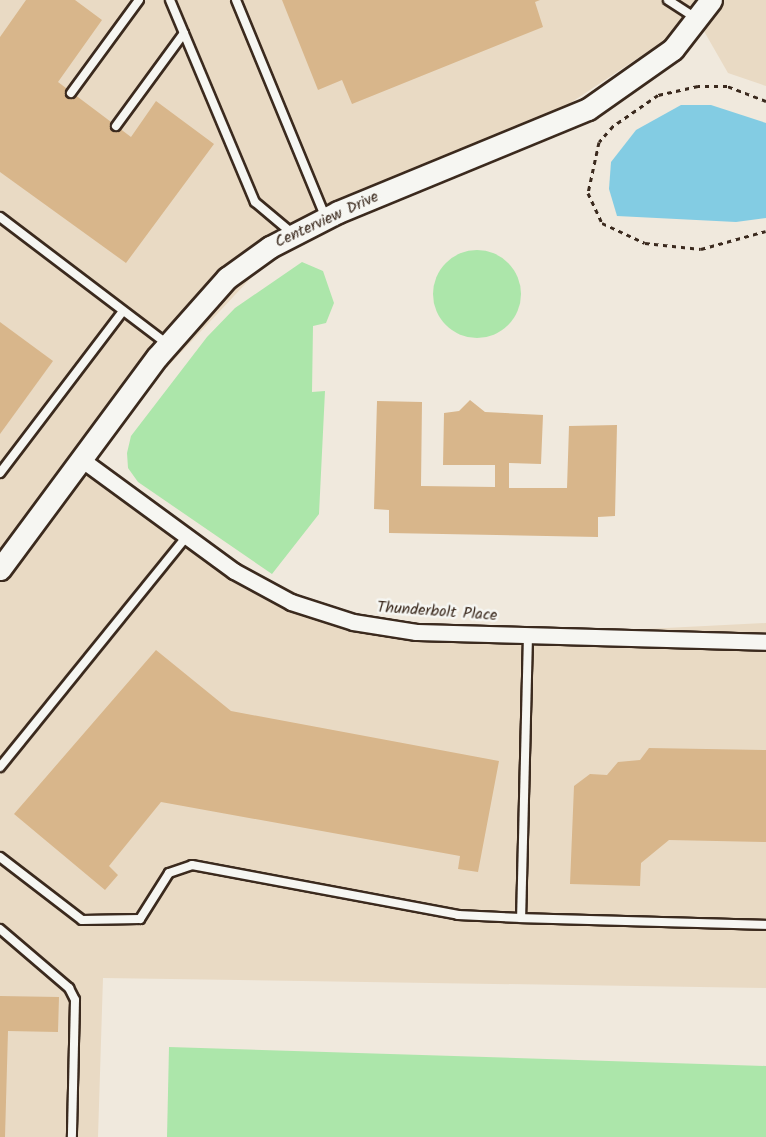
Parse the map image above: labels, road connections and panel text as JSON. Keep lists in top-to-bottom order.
{
  "streets": {
    "street": ["Centerview Drive", "Thunderbolt Place"]
  },
  "crossings": [
    ["Centerview Drive", "Thunderbolt Place"]
  ]
}
